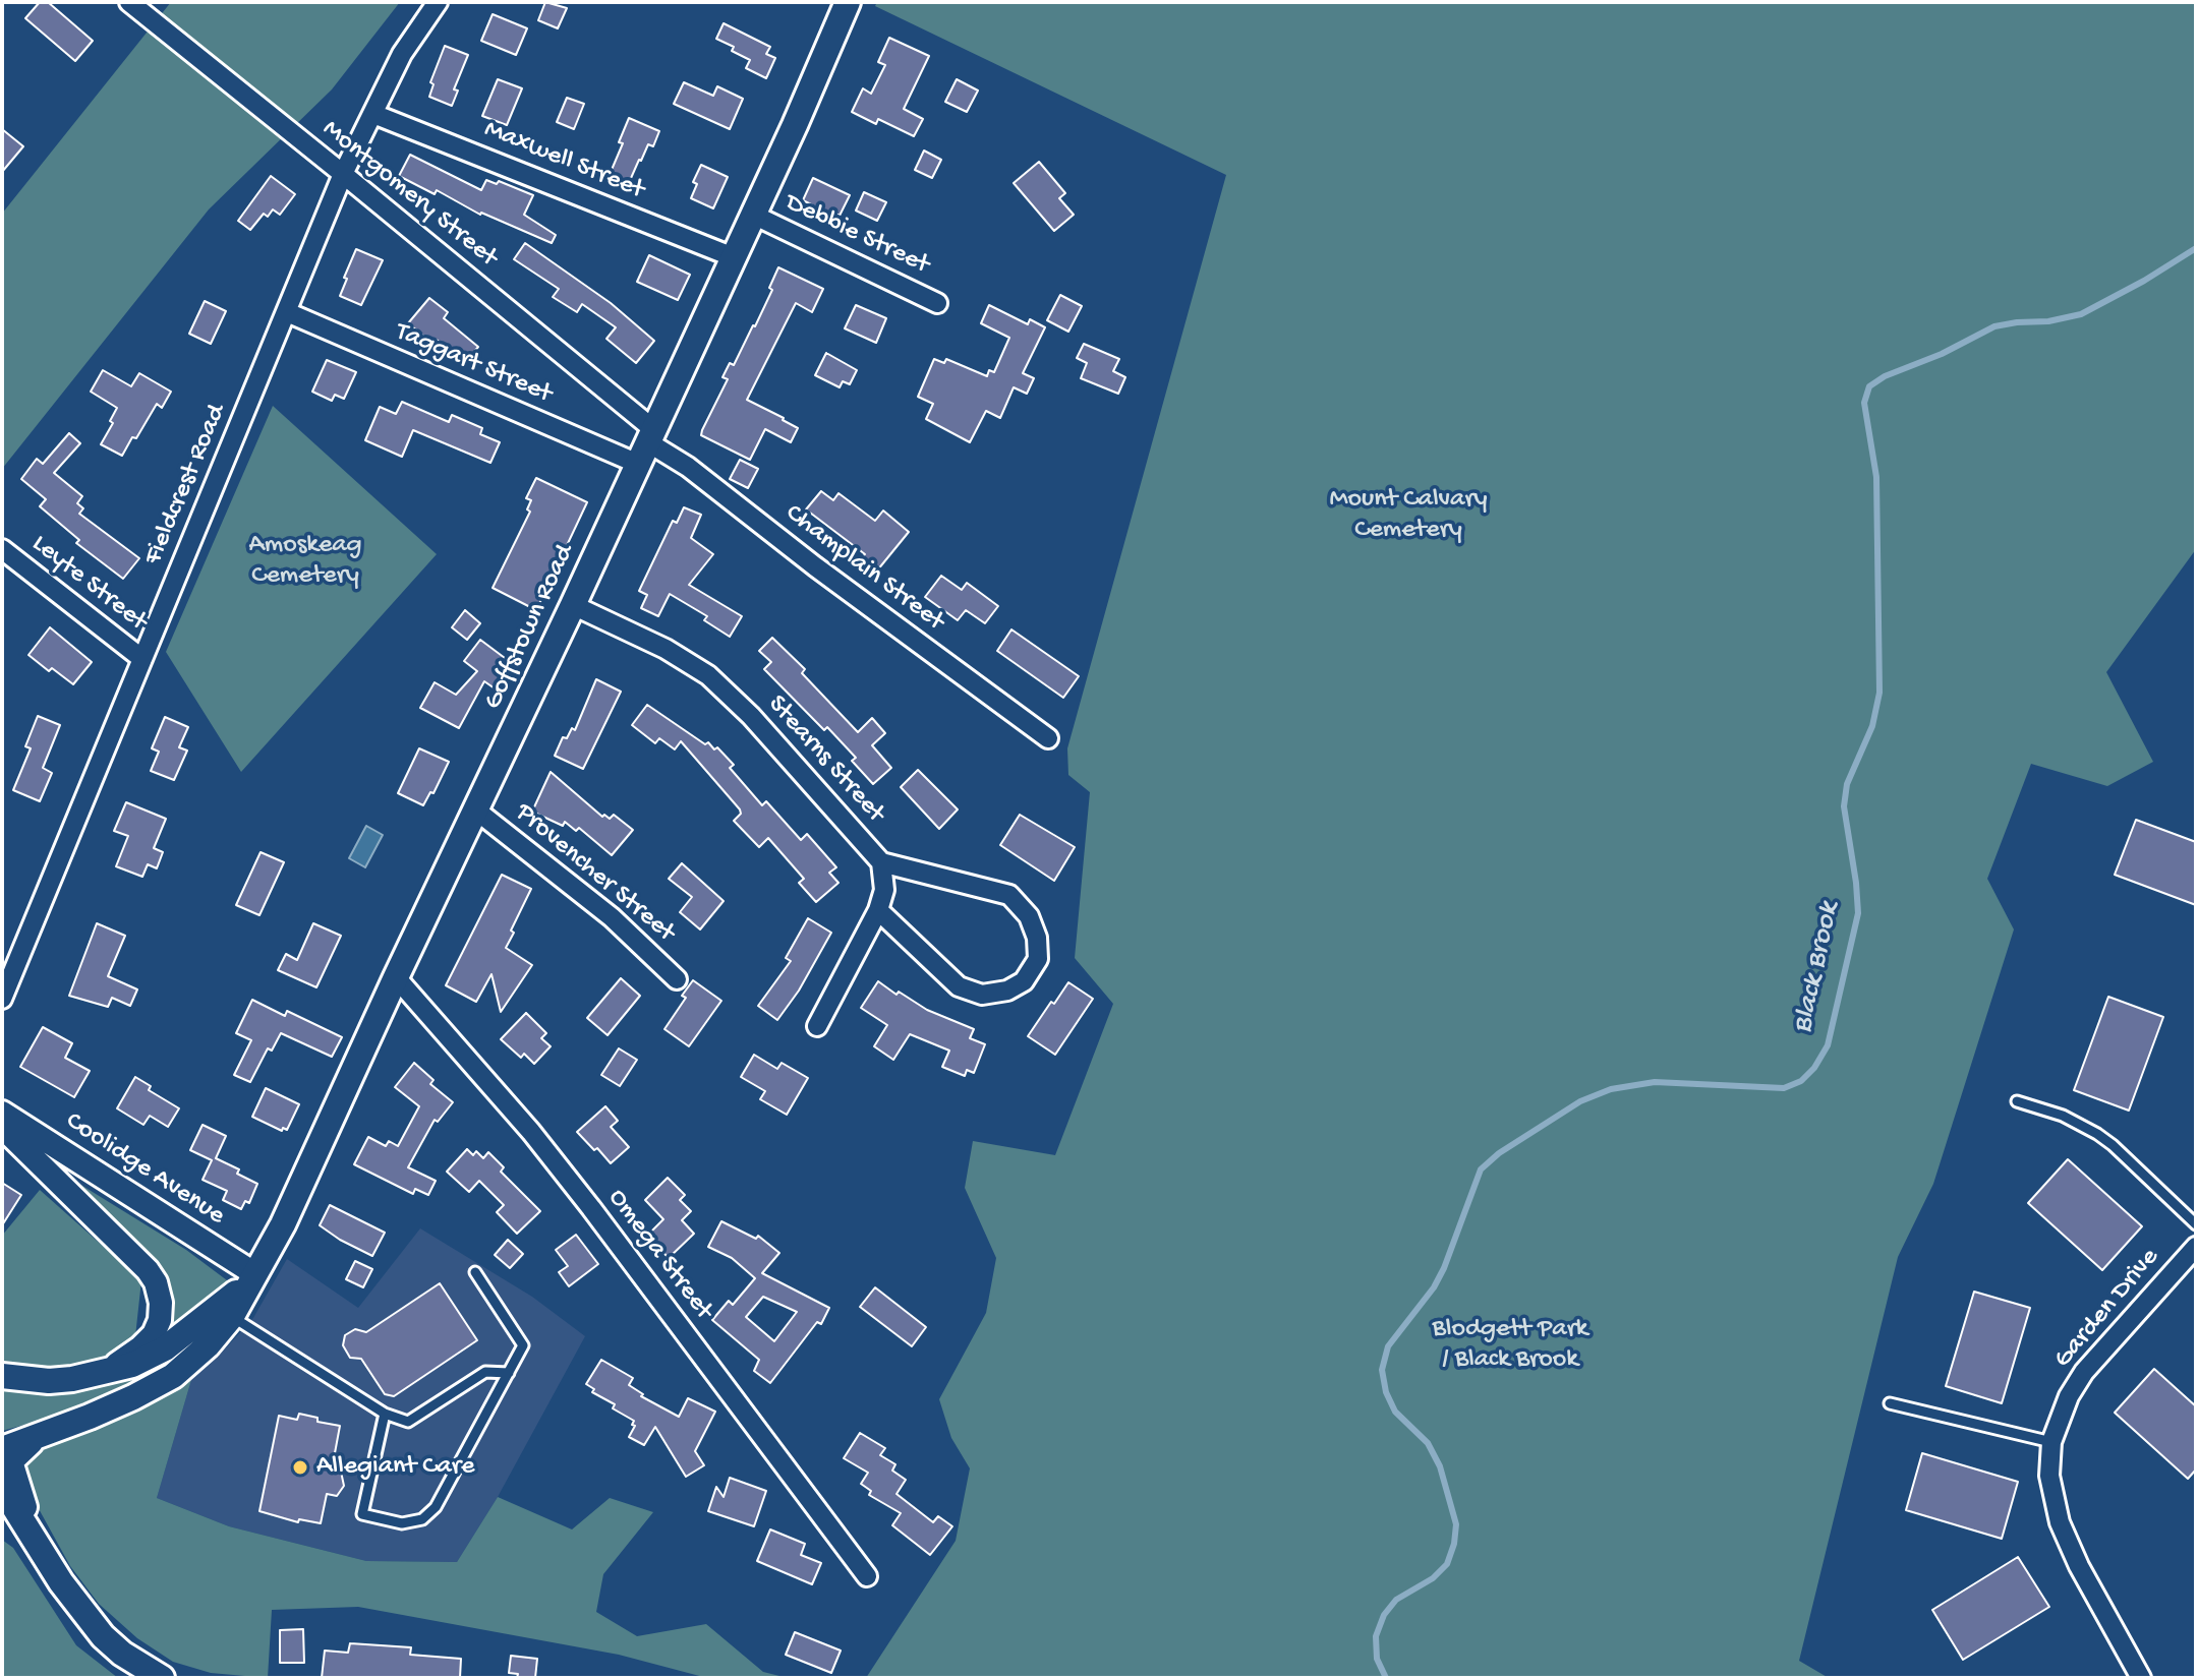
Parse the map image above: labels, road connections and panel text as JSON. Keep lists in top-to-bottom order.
{
  "streets": {
    "main road": ["Goffstown Road"],
    "street": [
      "Maxwell Street",
      "Montgomery Street",
      "Debbie Street",
      "Taggart Street",
      "Fieldcrest Road",
      "Champlain Street",
      "Leyte Street",
      "Stearns Street",
      "Provencher Street",
      "Coolidge Avenue",
      "Omega Street",
      "Garden Drive"
    ]
  },
  "crossings": [
    ["Maxwell Street", "Fieldcrest Road"],
    ["Maxwell Street", "Goffstown Road"],
    ["Montgomery Street", "Taggart Street"],
    ["Montgomery Street", "Fieldcrest Road"],
    ["Montgomery Street", "Champlain Street"],
    ["Montgomery Street", "Goffstown Road"],
    ["Debbie Street", "Goffstown Road"],
    ["Taggart Street", "Fieldcrest Road"],
    ["Taggart Street", "Champlain Street"],
    ["Taggart Street", "Goffstown Road"],
    ["Fieldcrest Road", "Leyte Street"],
    ["Champlain Street", "Goffstown Road"],
    ["Goffstown Road", "Stearns Street"],
    ["Goffstown Road", "Provencher Street"],
    ["Goffstown Road", "Coolidge Avenue"],
    ["Goffstown Road", "Omega Street"]
  ],
  "water": ["Black Brook"],
  "parks": ["Mount Calvary Cemetery", "Amoskeag Cemetery", "Blodgett Park / Black Brook"],
  "places": ["Allegiant Care"]
}
